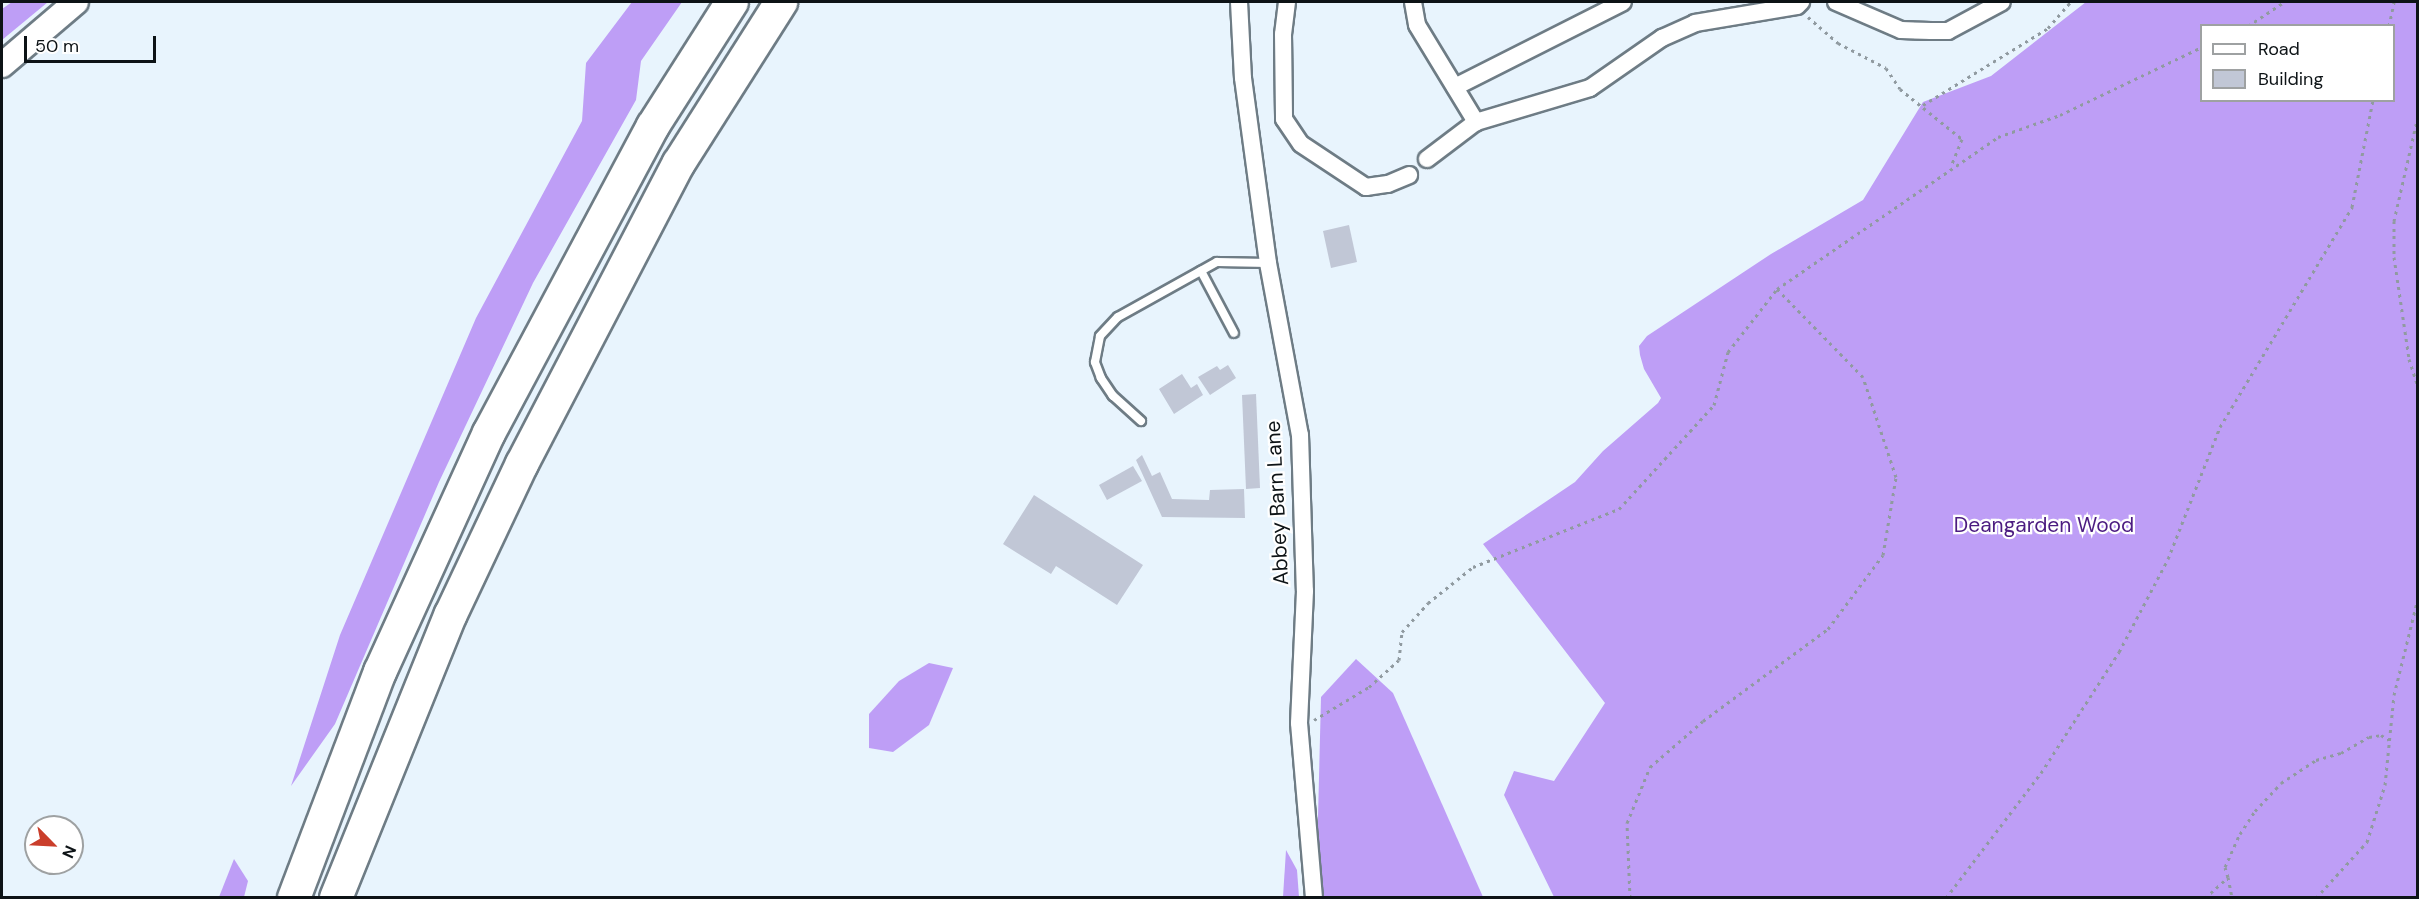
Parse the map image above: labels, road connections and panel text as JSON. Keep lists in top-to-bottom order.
{
  "streets": {
    "street": ["Abbey Barn Lane"]
  },
  "parks": ["Deangarden Wood"],
  "legend": ["Road", "Building"],
  "scale_bar": "50 m",
  "north": "bottom right"
}
